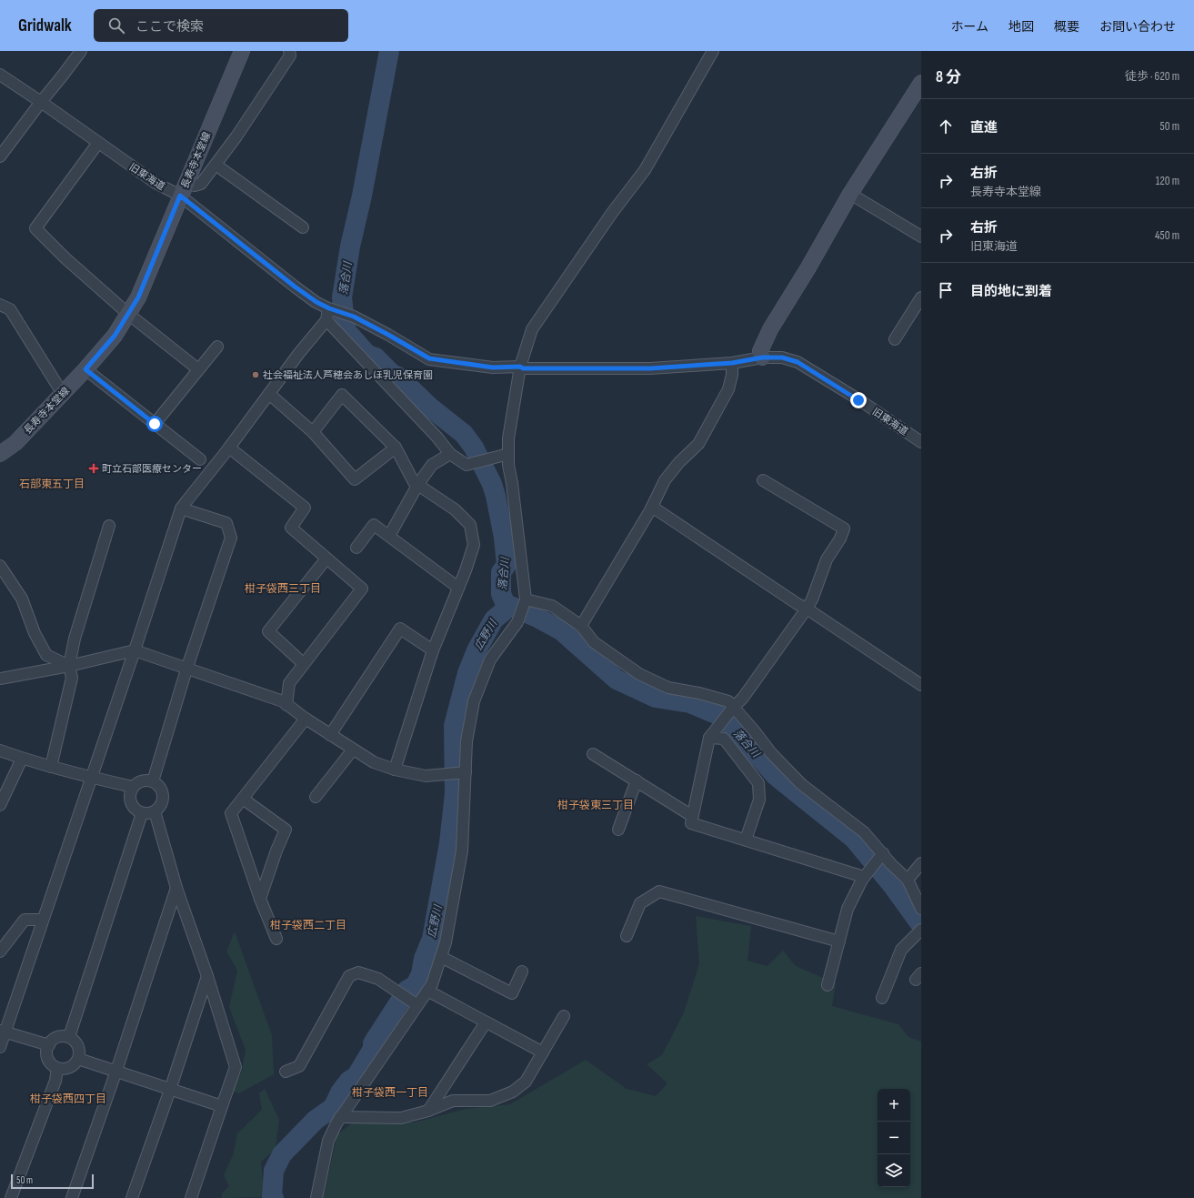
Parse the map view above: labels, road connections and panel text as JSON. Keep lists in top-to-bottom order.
{
  "streets": {
    "main road": ["長寿寺本堂線"],
    "street": ["旧東海道"]
  },
  "crossings": [
    ["長寿寺本堂線", "旧東海道"]
  ],
  "districts": [
    "石部東五丁目",
    "柑子袋西三丁目",
    "柑子袋東三丁目",
    "柑子袋西二丁目",
    "柑子袋西一丁目",
    "柑子袋西四丁目"
  ],
  "water": ["落合川", "広野川"],
  "places": {
    "other": ["社会福祉法人芦穂会あしほ乳児保育園"],
    "health": ["町立石部医療センター"]
  },
  "scale_bar": "50 m",
  "page": {
    "header": "Gridwalk",
    "search": "ここで検索",
    "nav": [
      "ホーム",
      "地図",
      "概要",
      "お問い合わせ"
    ],
    "heading": ["8 分", "徒歩 · 620 m"],
    "list": [
      ["直進", "50 m"],
      ["右折", "長寿寺本堂線", "120 m"],
      ["右折", "旧東海道", "450 m"],
      "目的地に到着"
    ],
    "map_buttons": ["+", "−"],
    "scale": "50 m"
  }
}
